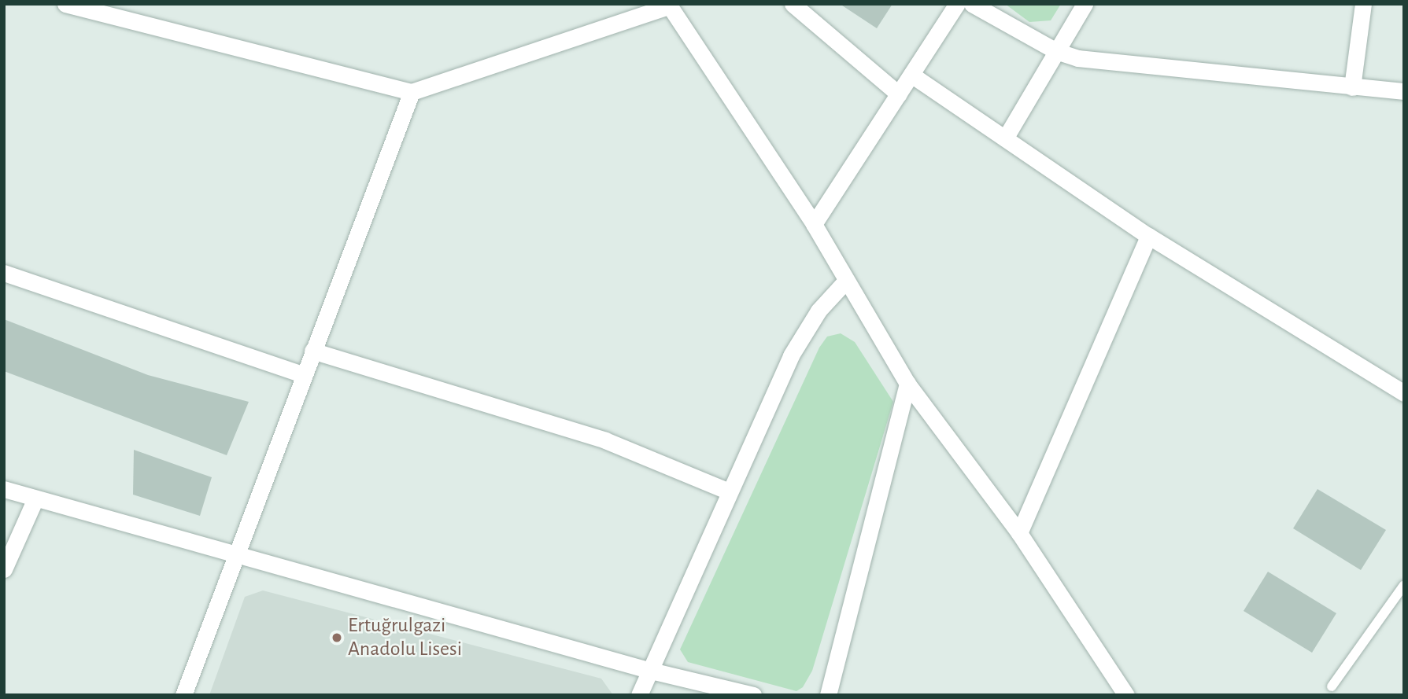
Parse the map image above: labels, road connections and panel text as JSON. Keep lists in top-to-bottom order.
{
  "places": ["Ertuğrulgazi Anadolu Lisesi"]
}
